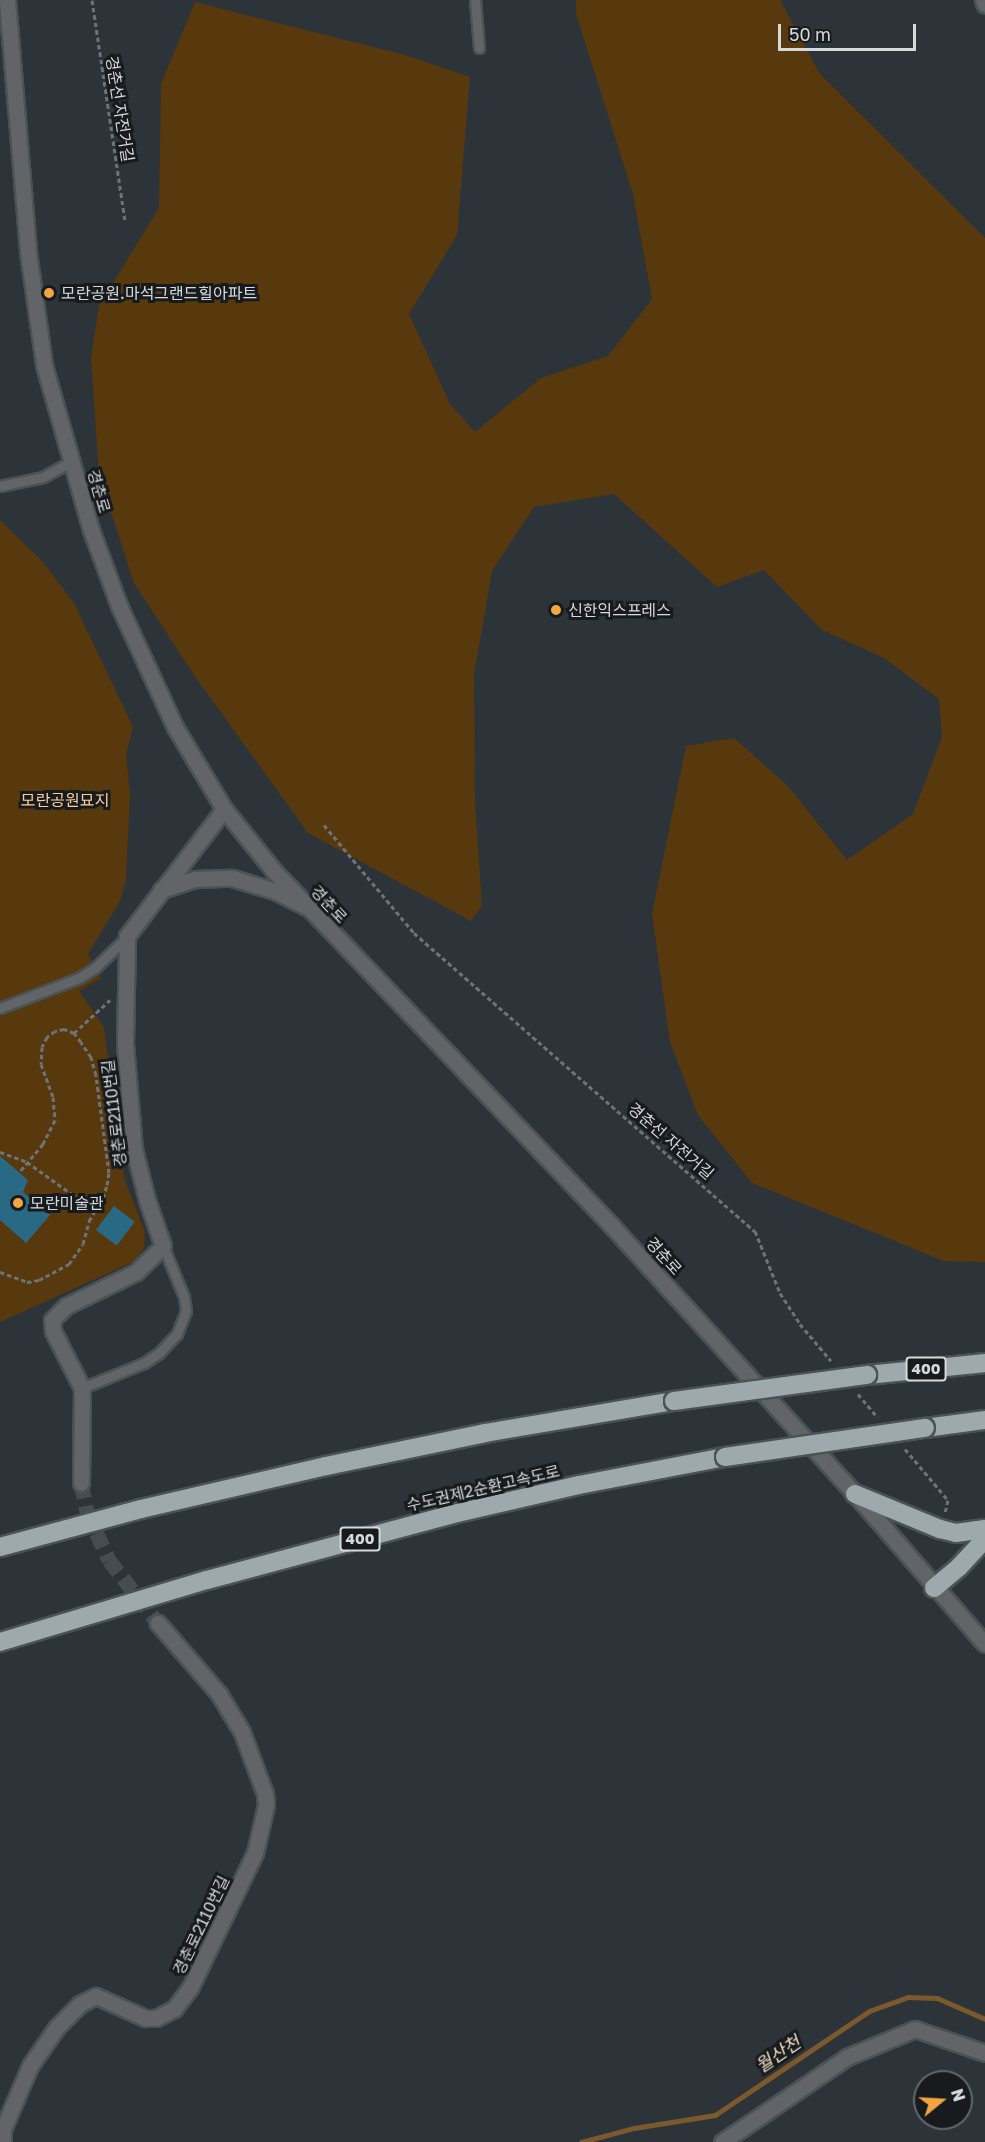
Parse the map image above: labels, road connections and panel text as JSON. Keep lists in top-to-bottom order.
{
  "streets": {
    "highway": ["400", "수도권제2순환고속도로"],
    "street": ["경춘로", "경춘로2110번길"],
    "path": ["경춘선 자전거길"]
  },
  "water": ["월산천"],
  "parks": ["모란공원묘지"],
  "places": ["모란공원.마석그랜드힐아파트", "신한익스프레스", "모란미술관"],
  "scale_bar": "50 m",
  "north": "right"
}
